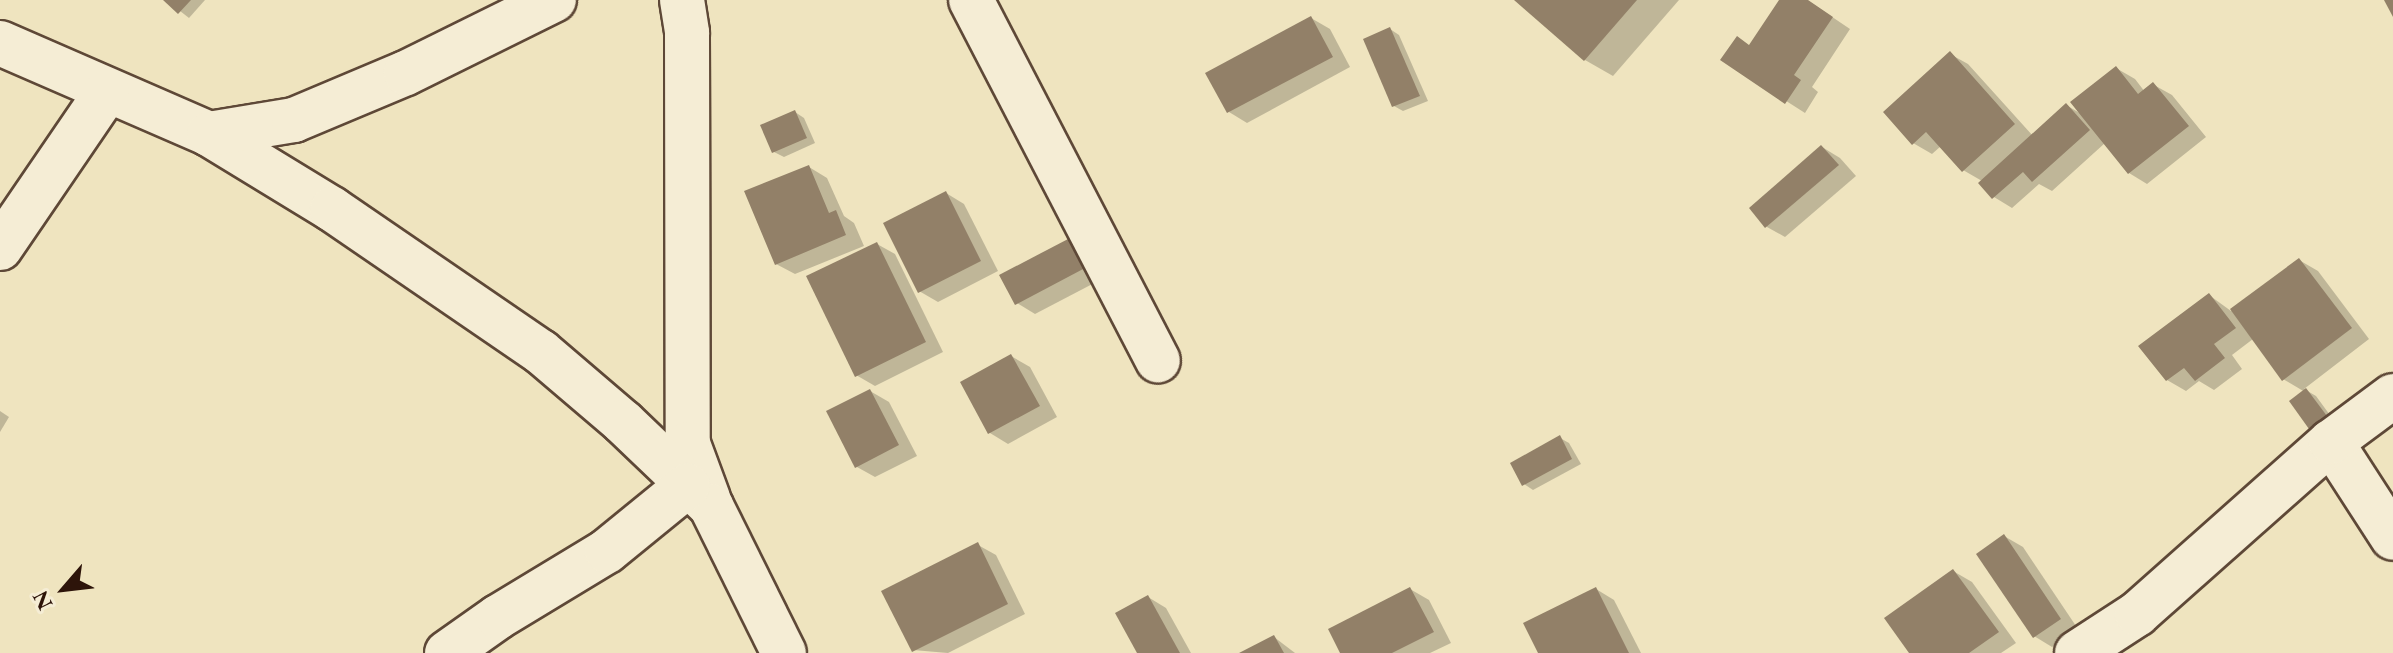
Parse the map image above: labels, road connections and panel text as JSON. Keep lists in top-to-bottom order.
{
  "north": "bottom left"
}
